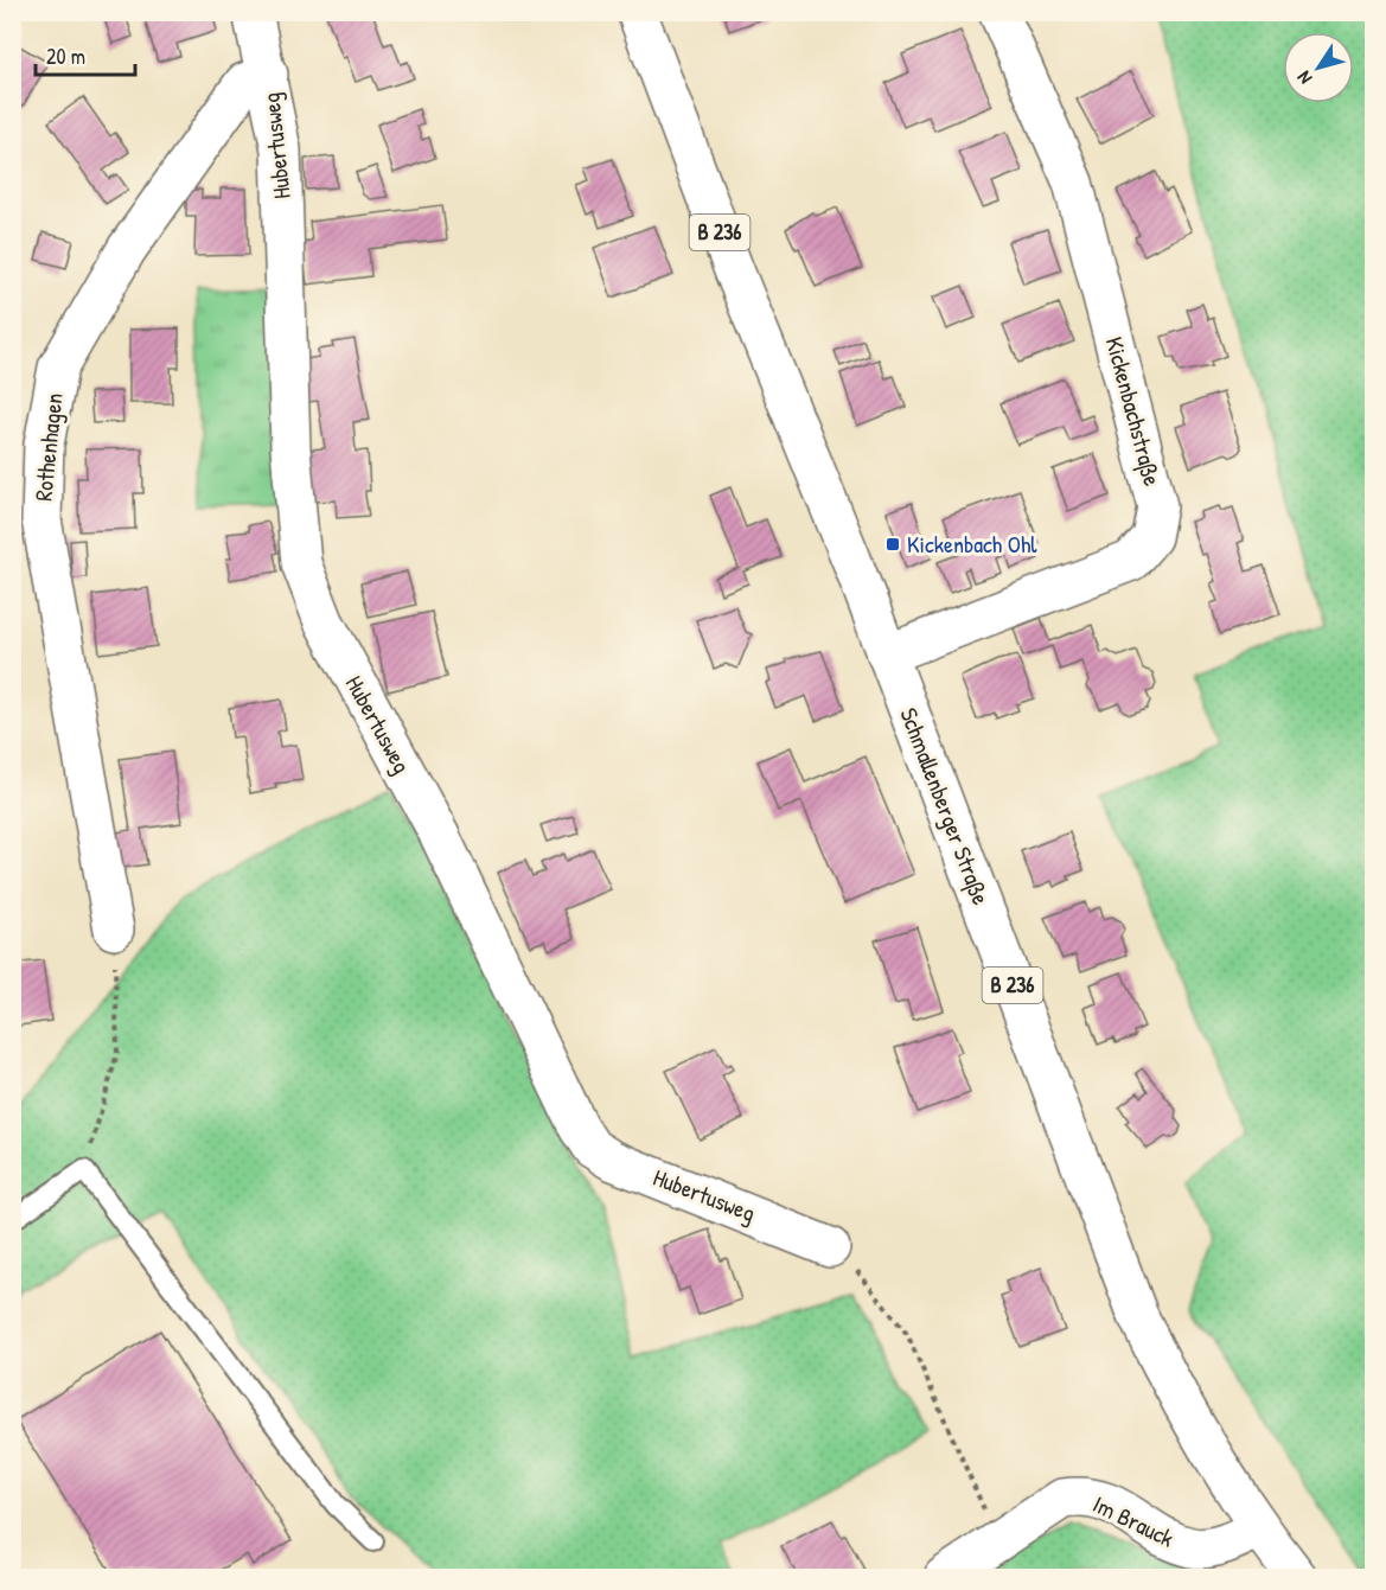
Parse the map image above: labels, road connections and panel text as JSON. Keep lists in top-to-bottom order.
{
  "streets": {
    "street": [
      "Hubertusweg",
      "B 236",
      "Kickenbachstraße",
      "Rothenhagen",
      "Schmallenberger Straße",
      "Im Brauck"
    ]
  },
  "crossings": [
    ["Hubertusweg", "Rothenhagen"],
    ["Kickenbachstraße", "Schmallenberger Straße"],
    ["Schmallenberger Straße", "Im Brauck"]
  ],
  "places": {
    "transit": ["Kickenbach Ohl"]
  },
  "scale_bar": "20 m",
  "north": "bottom left"
}
